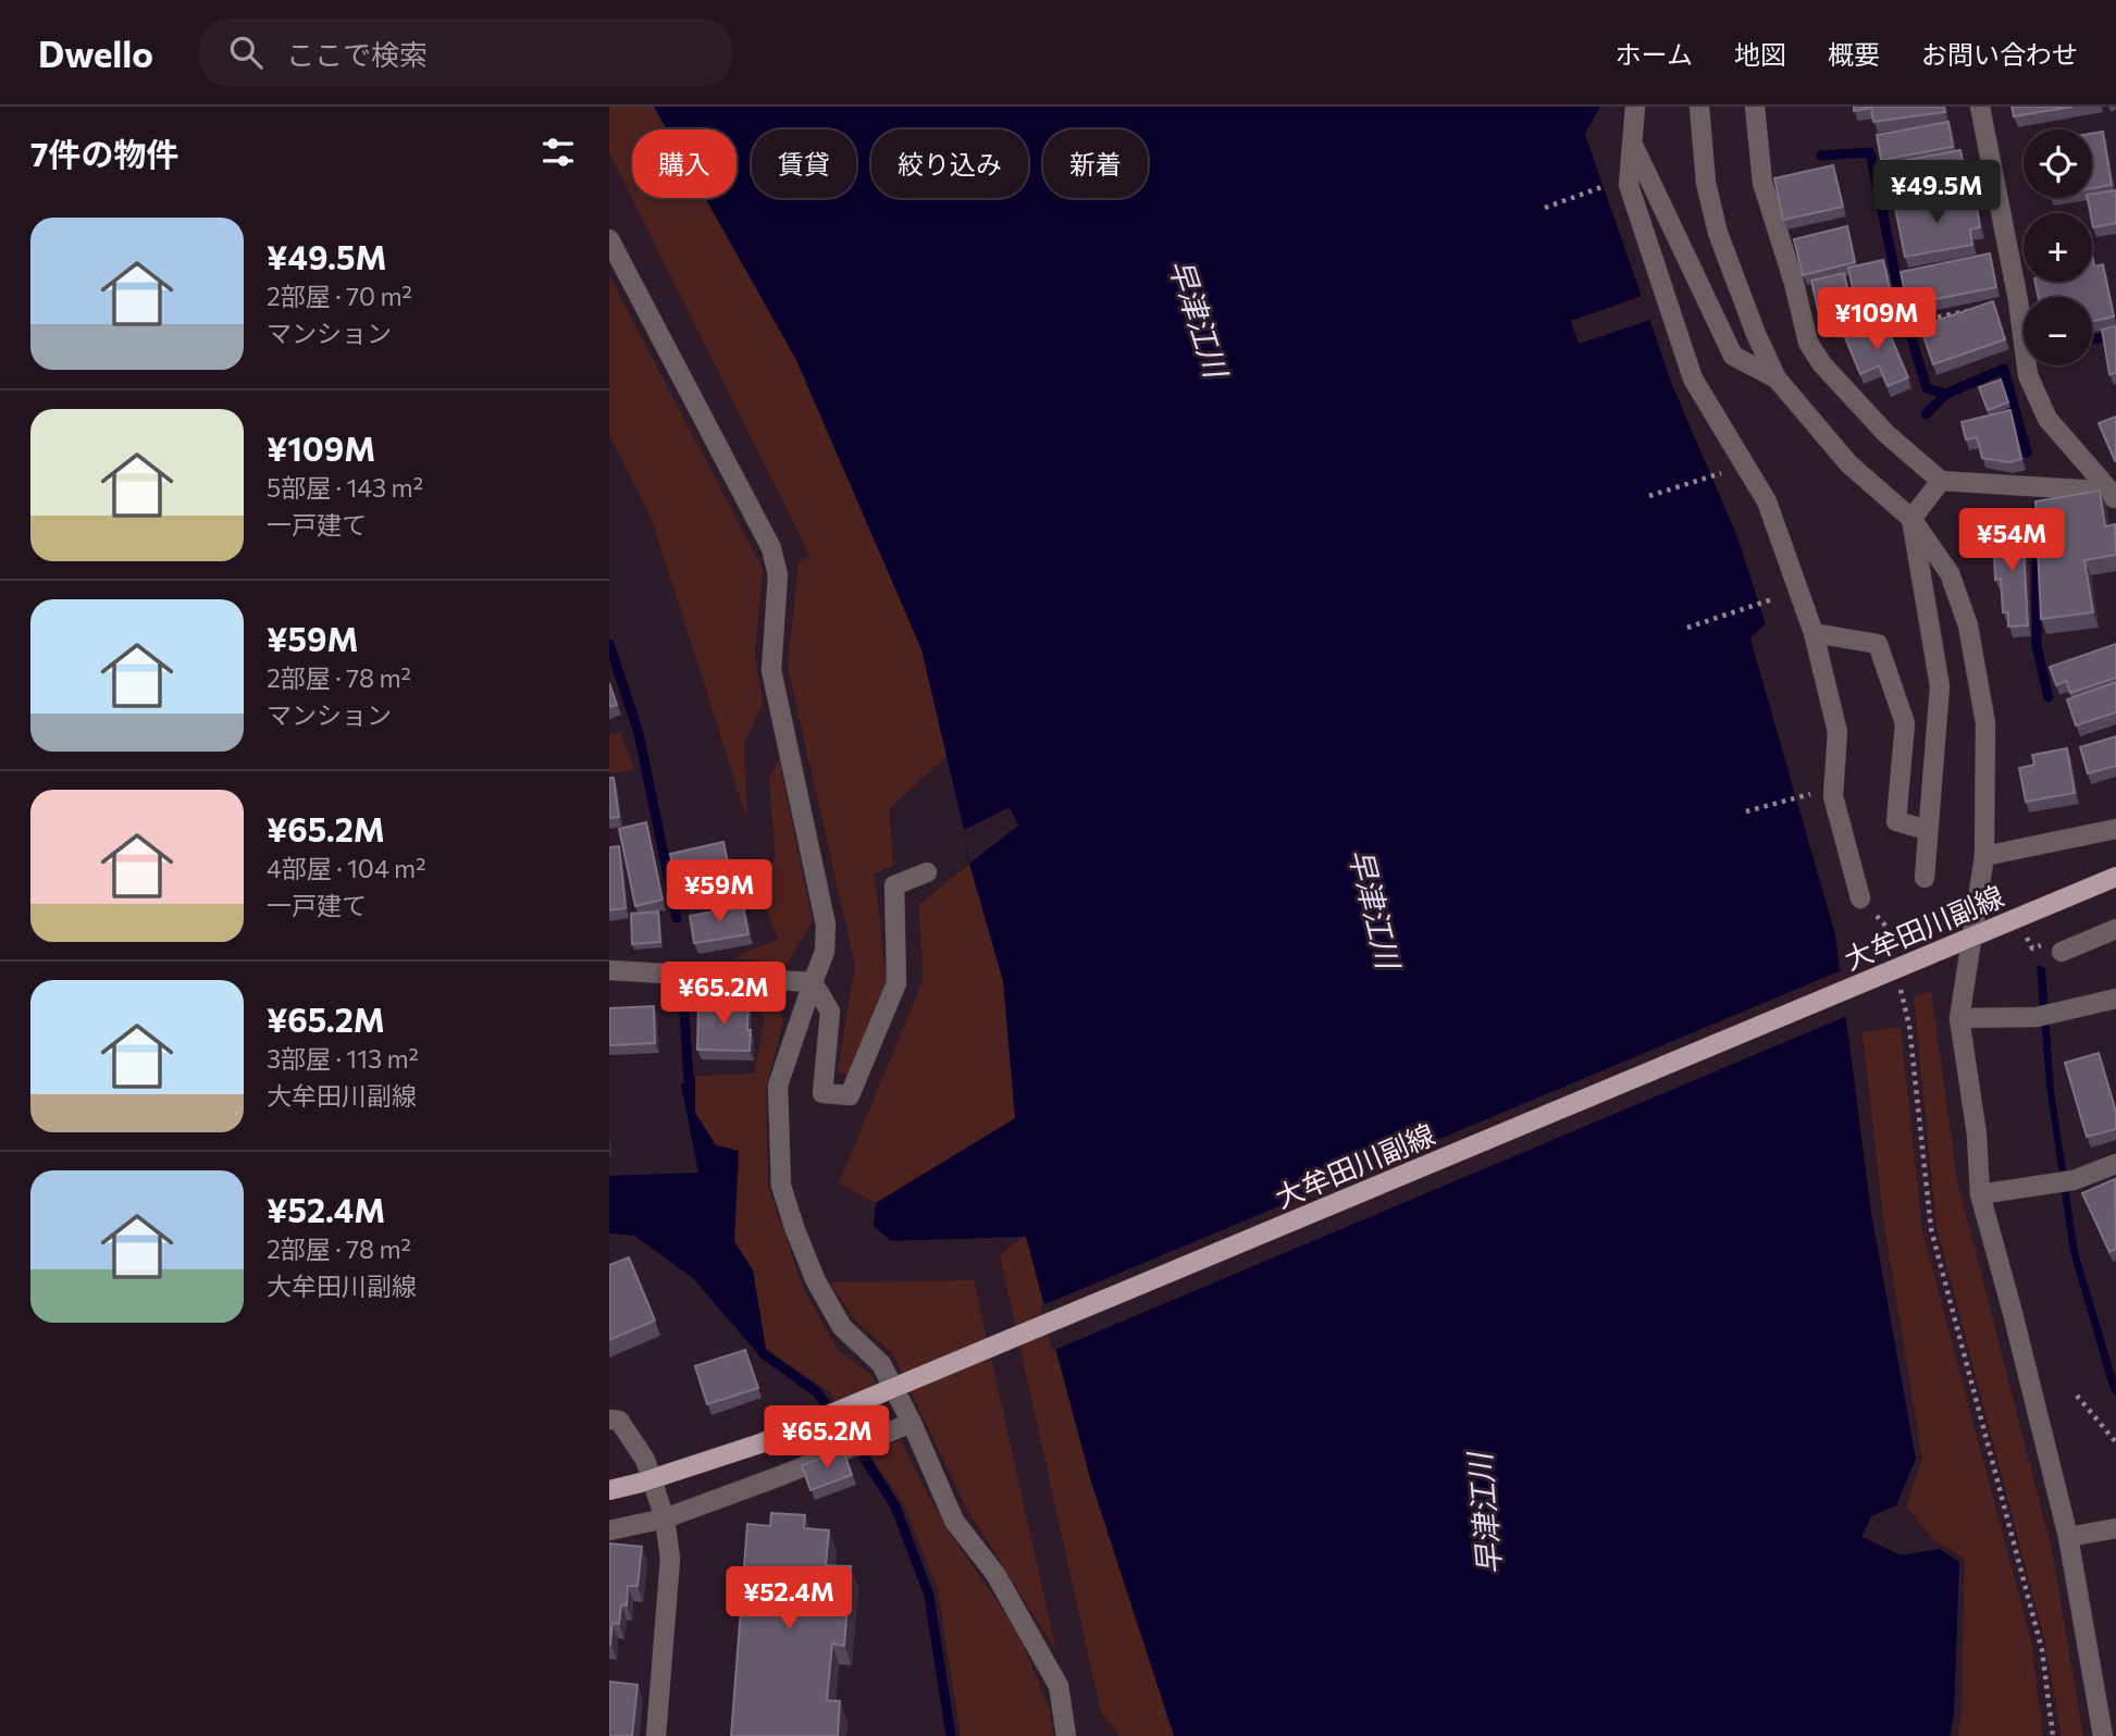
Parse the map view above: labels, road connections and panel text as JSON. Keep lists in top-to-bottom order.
{
  "streets": {
    "main road": ["大牟田川副線"]
  },
  "water": ["早津江川"],
  "page": {
    "header": "Dwello",
    "search": "ここで検索",
    "nav": [
      "ホーム",
      "地図",
      "概要",
      "お問い合わせ"
    ],
    "heading": "7件の物件",
    "map_buttons": ["+", "−"],
    "chip": [
      "購入",
      "賃貸",
      "絞り込み",
      "新着"
    ],
    "price": [
      "¥49.5M",
      "¥109M",
      "¥54M",
      "¥59M",
      "¥65.2M",
      "¥65.2M",
      "¥52.4M"
    ],
    "list": [
      {
        "name": "¥49.5M",
        "note": "2部屋 · 70 m² · マンション"
      },
      {
        "name": "¥109M",
        "note": "5部屋 · 143 m² · 一戸建て"
      },
      {
        "name": "¥59M",
        "note": "2部屋 · 78 m² · マンション"
      },
      {
        "name": "¥65.2M",
        "note": "4部屋 · 104 m² · 一戸建て"
      },
      {
        "name": "¥65.2M",
        "note": "3部屋 · 113 m² · 大牟田川副線"
      },
      {
        "name": "¥52.4M",
        "note": "2部屋 · 78 m² · 大牟田川副線"
      }
    ]
  }
}
